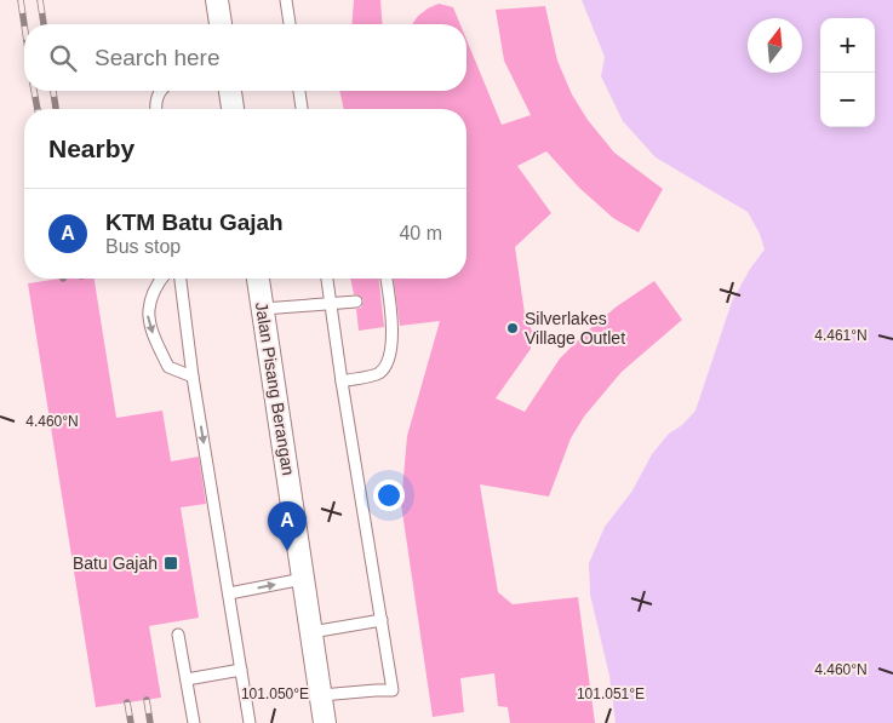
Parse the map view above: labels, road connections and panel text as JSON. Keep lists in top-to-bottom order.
{
  "streets": {
    "street": ["Jalan Pisang Berangan"]
  },
  "places": {
    "other": ["Silverlakes Village Outlet"],
    "transit": ["Batu Gajah"]
  },
  "north": "top",
  "page": {
    "map_buttons": ["+", "−"],
    "search": "Search here",
    "heading": "Nearby",
    "list": [
      {
        "mark": "A",
        "name": "KTM Batu Gajah",
        "note": "Bus stop",
        "value": "40 m"
      }
    ],
    "pins": "A"
  },
  "coordinates": [
    "4.461°N",
    "4.460°N",
    "101.050°E",
    "101.051°E"
  ]
}
